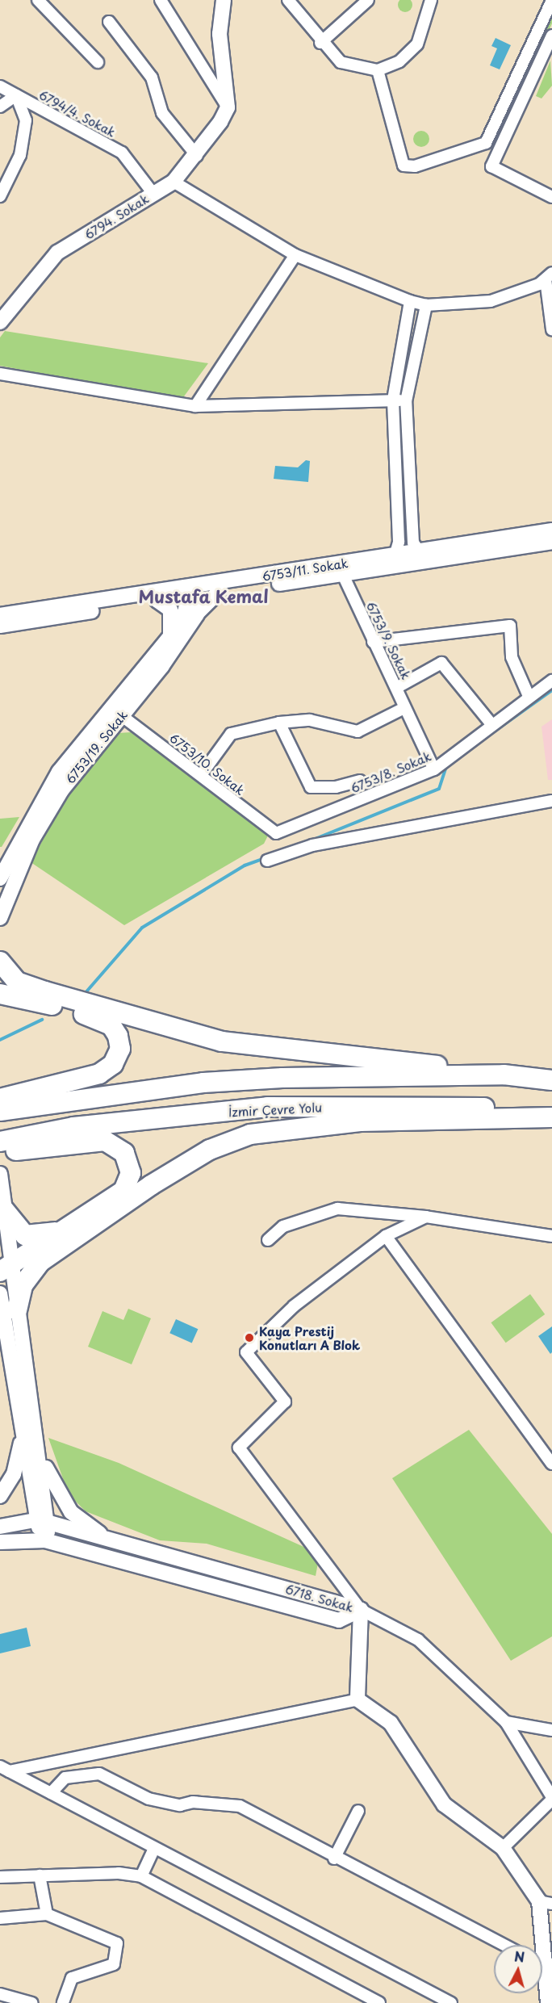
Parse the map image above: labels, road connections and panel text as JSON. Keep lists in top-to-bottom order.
{
  "streets": {
    "highway": ["İzmir Çevre Yolu"],
    "street": [
      "6794/4. Sokak",
      "6794. Sokak",
      "6753/11. Sokak",
      "6753/9. Sokak",
      "6753/19. Sokak",
      "6753/10. Sokak",
      "6753/8. Sokak",
      "6718. Sokak"
    ]
  },
  "crossings": [
    ["6794/4. Sokak", "6794. Sokak"],
    ["6753/11. Sokak", "6753/9. Sokak"],
    ["6753/11. Sokak", "6753/19. Sokak"],
    ["6753/9. Sokak", "6753/8. Sokak"],
    ["6753/19. Sokak", "6753/10. Sokak"],
    ["6753/10. Sokak", "6753/8. Sokak"]
  ],
  "districts": ["Mustafa Kemal"],
  "places": ["Kaya Prestij Konutları A Blok"],
  "north": "top"
}
